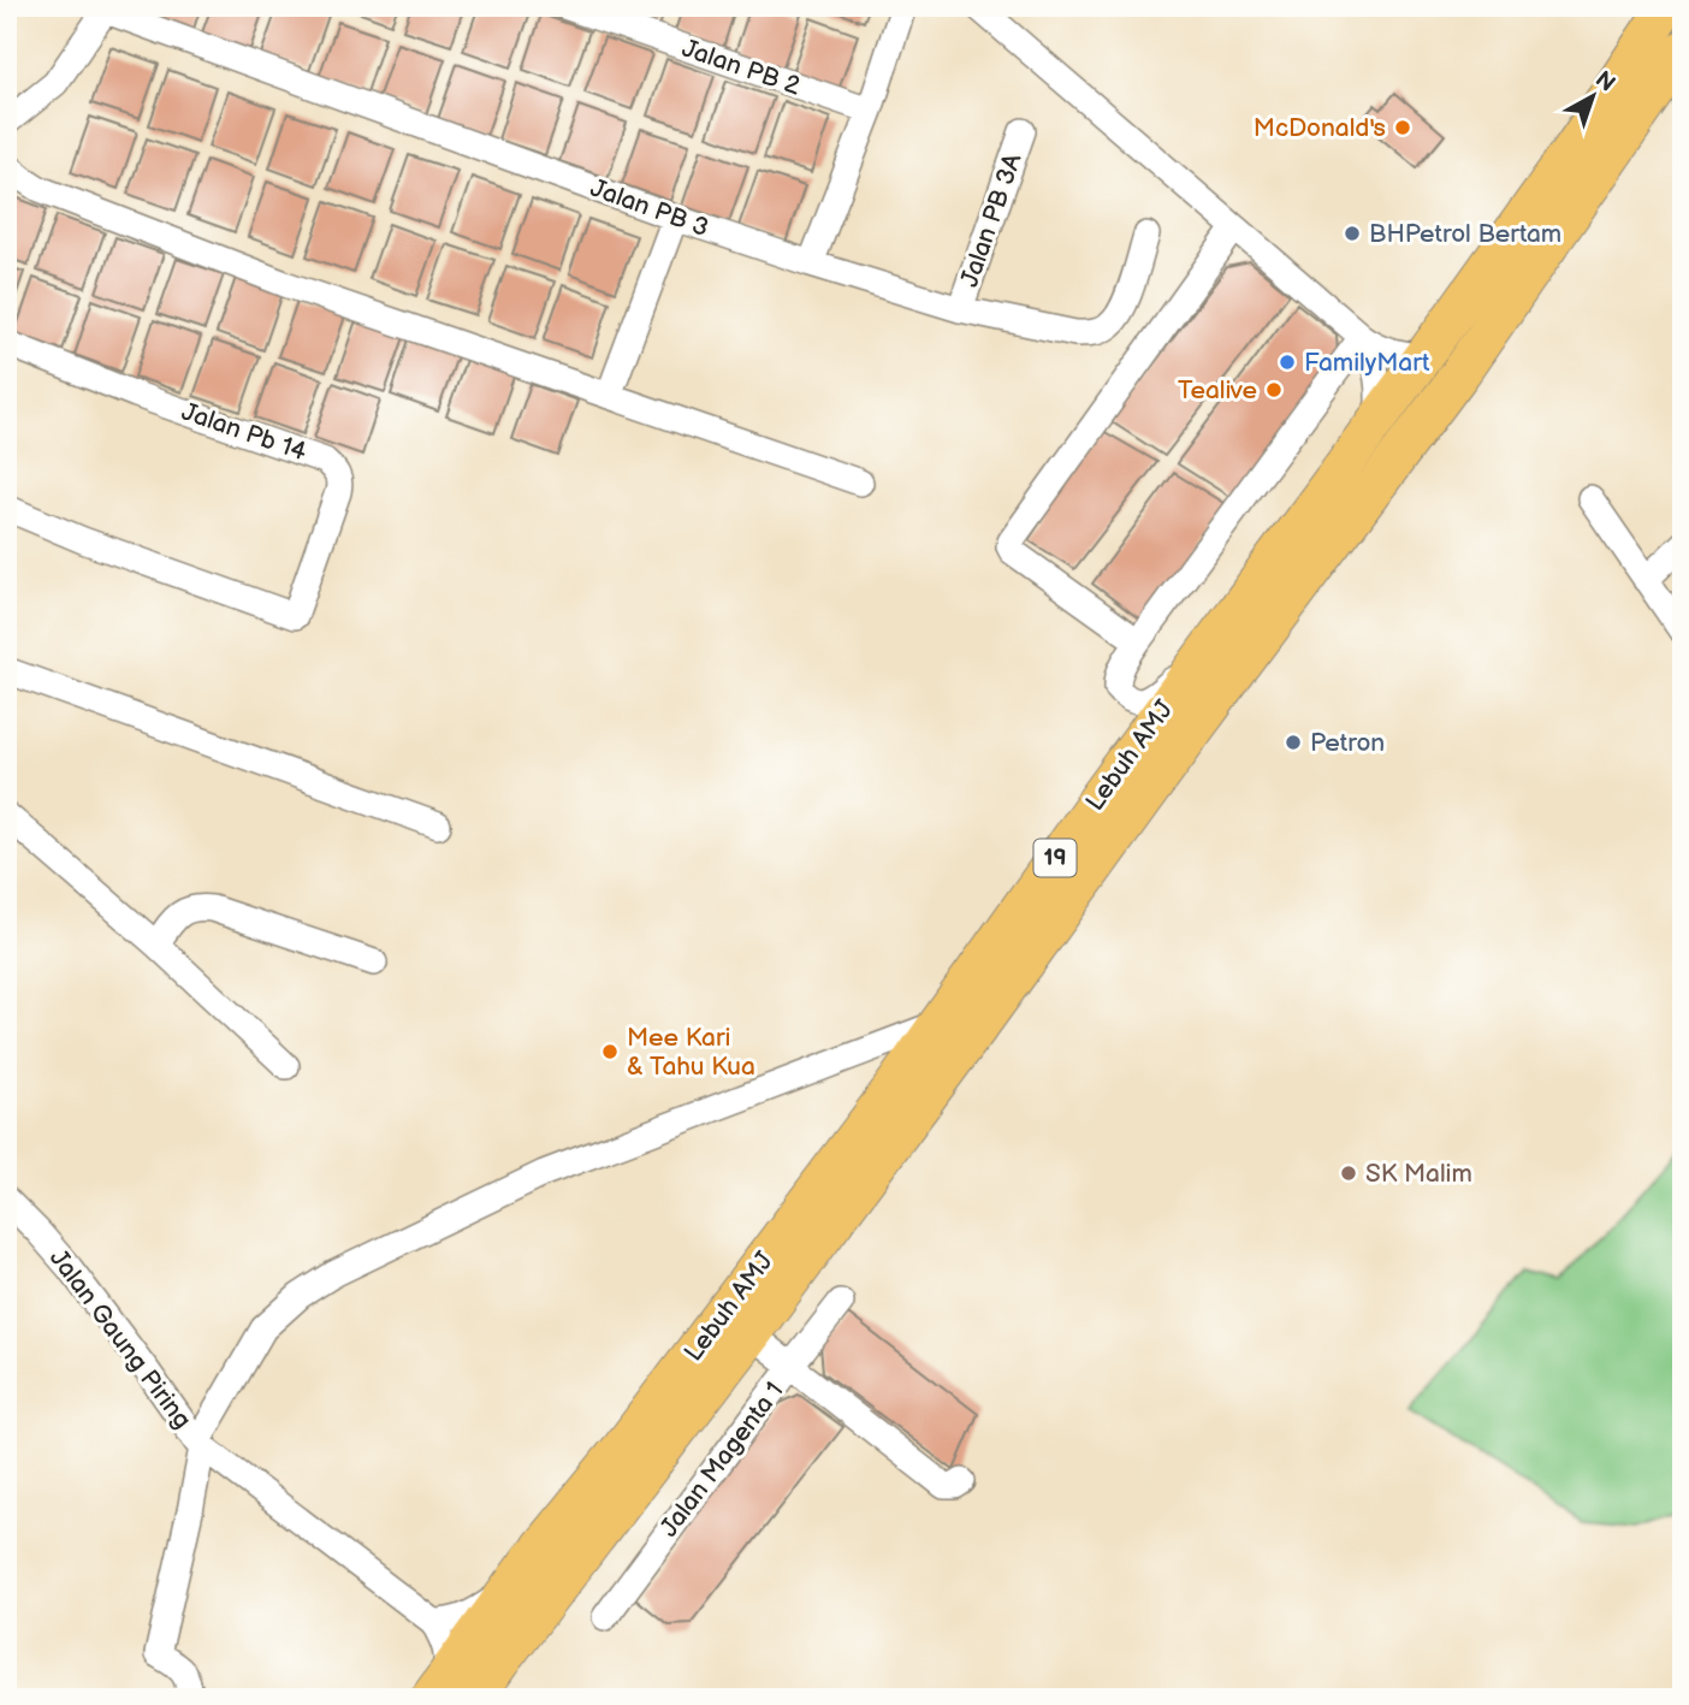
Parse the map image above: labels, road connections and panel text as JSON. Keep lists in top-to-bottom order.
{
  "streets": {
    "highway": ["Lebuh AMJ", "19"],
    "street": [
      "Jalan PB 2",
      "Jalan PB 3",
      "Jalan PB 3A",
      "Jalan Pb 14",
      "Jalan Gaung Piring",
      "Jalan Magenta 1"
    ]
  },
  "crossings": [
    ["Jalan PB 3", "Jalan PB 3A"]
  ],
  "places": [
    "McDonald's",
    "BHPetrol Bertam",
    "FamilyMart",
    "Tealive",
    "Petron",
    "Mee Kari & Tahu Kua",
    "SK Malim"
  ],
  "north": "top right"
}
